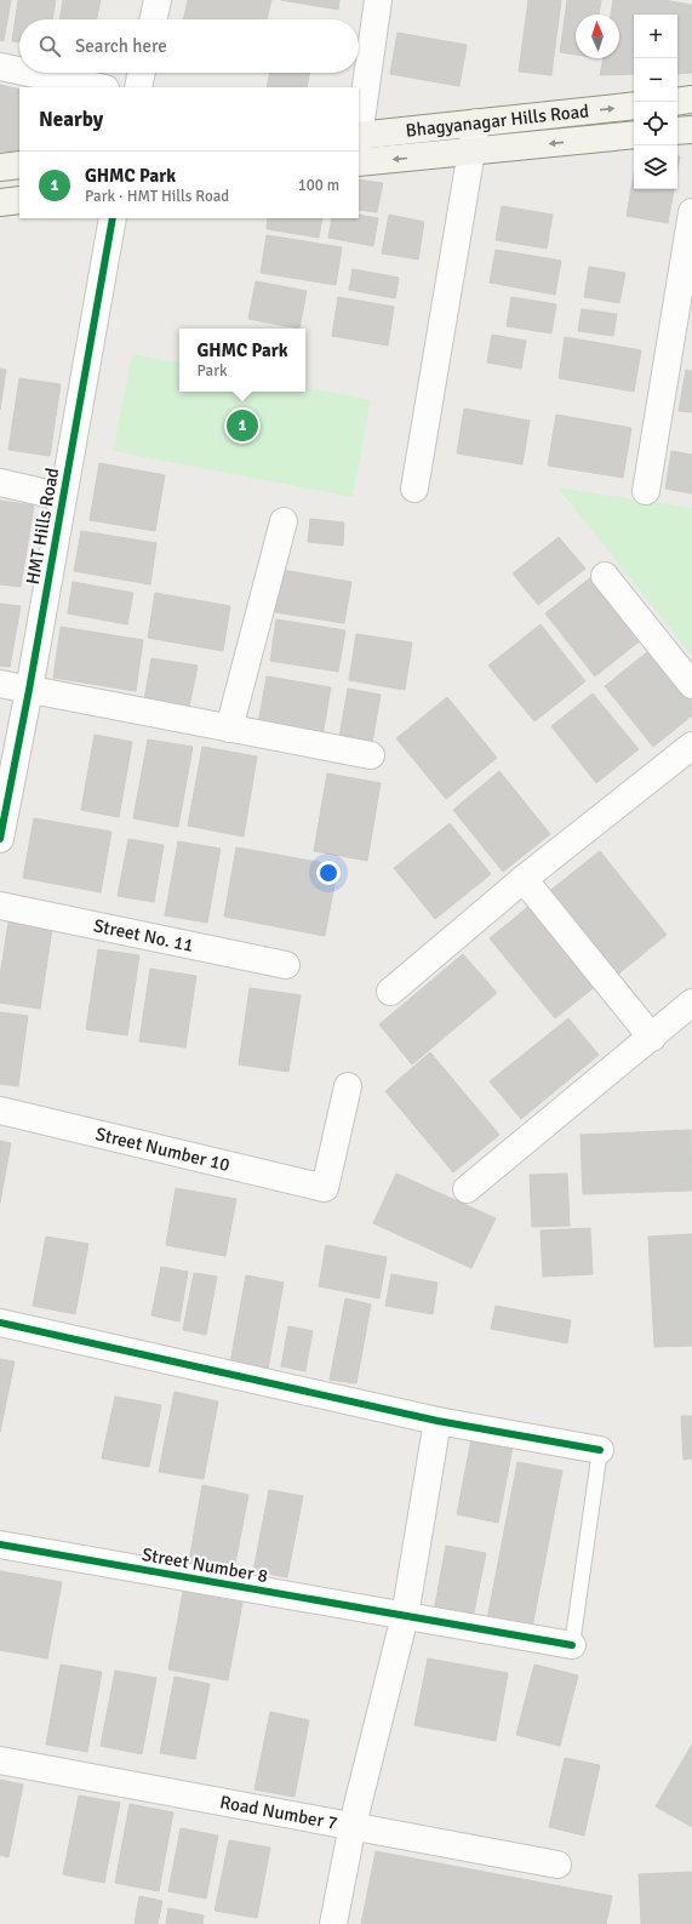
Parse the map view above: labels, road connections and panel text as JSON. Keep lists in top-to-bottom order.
{
  "streets": {
    "main road": ["Bhagyanagar Hills Road"],
    "street": [
      "HMT Hills Road",
      "Street No. 11",
      "Street Number 10",
      "Street Number 8",
      "Road Number 7"
    ]
  },
  "north": "top",
  "page": {
    "map_buttons": ["+", "−"],
    "search": "Search here",
    "heading": "Nearby",
    "list": [
      {
        "mark": "1",
        "name": "GHMC Park",
        "note": "Park · HMT Hills Road",
        "value": "100 m"
      }
    ],
    "popup": ["GHMC Park", "Park"],
    "pins": "1"
  }
}
